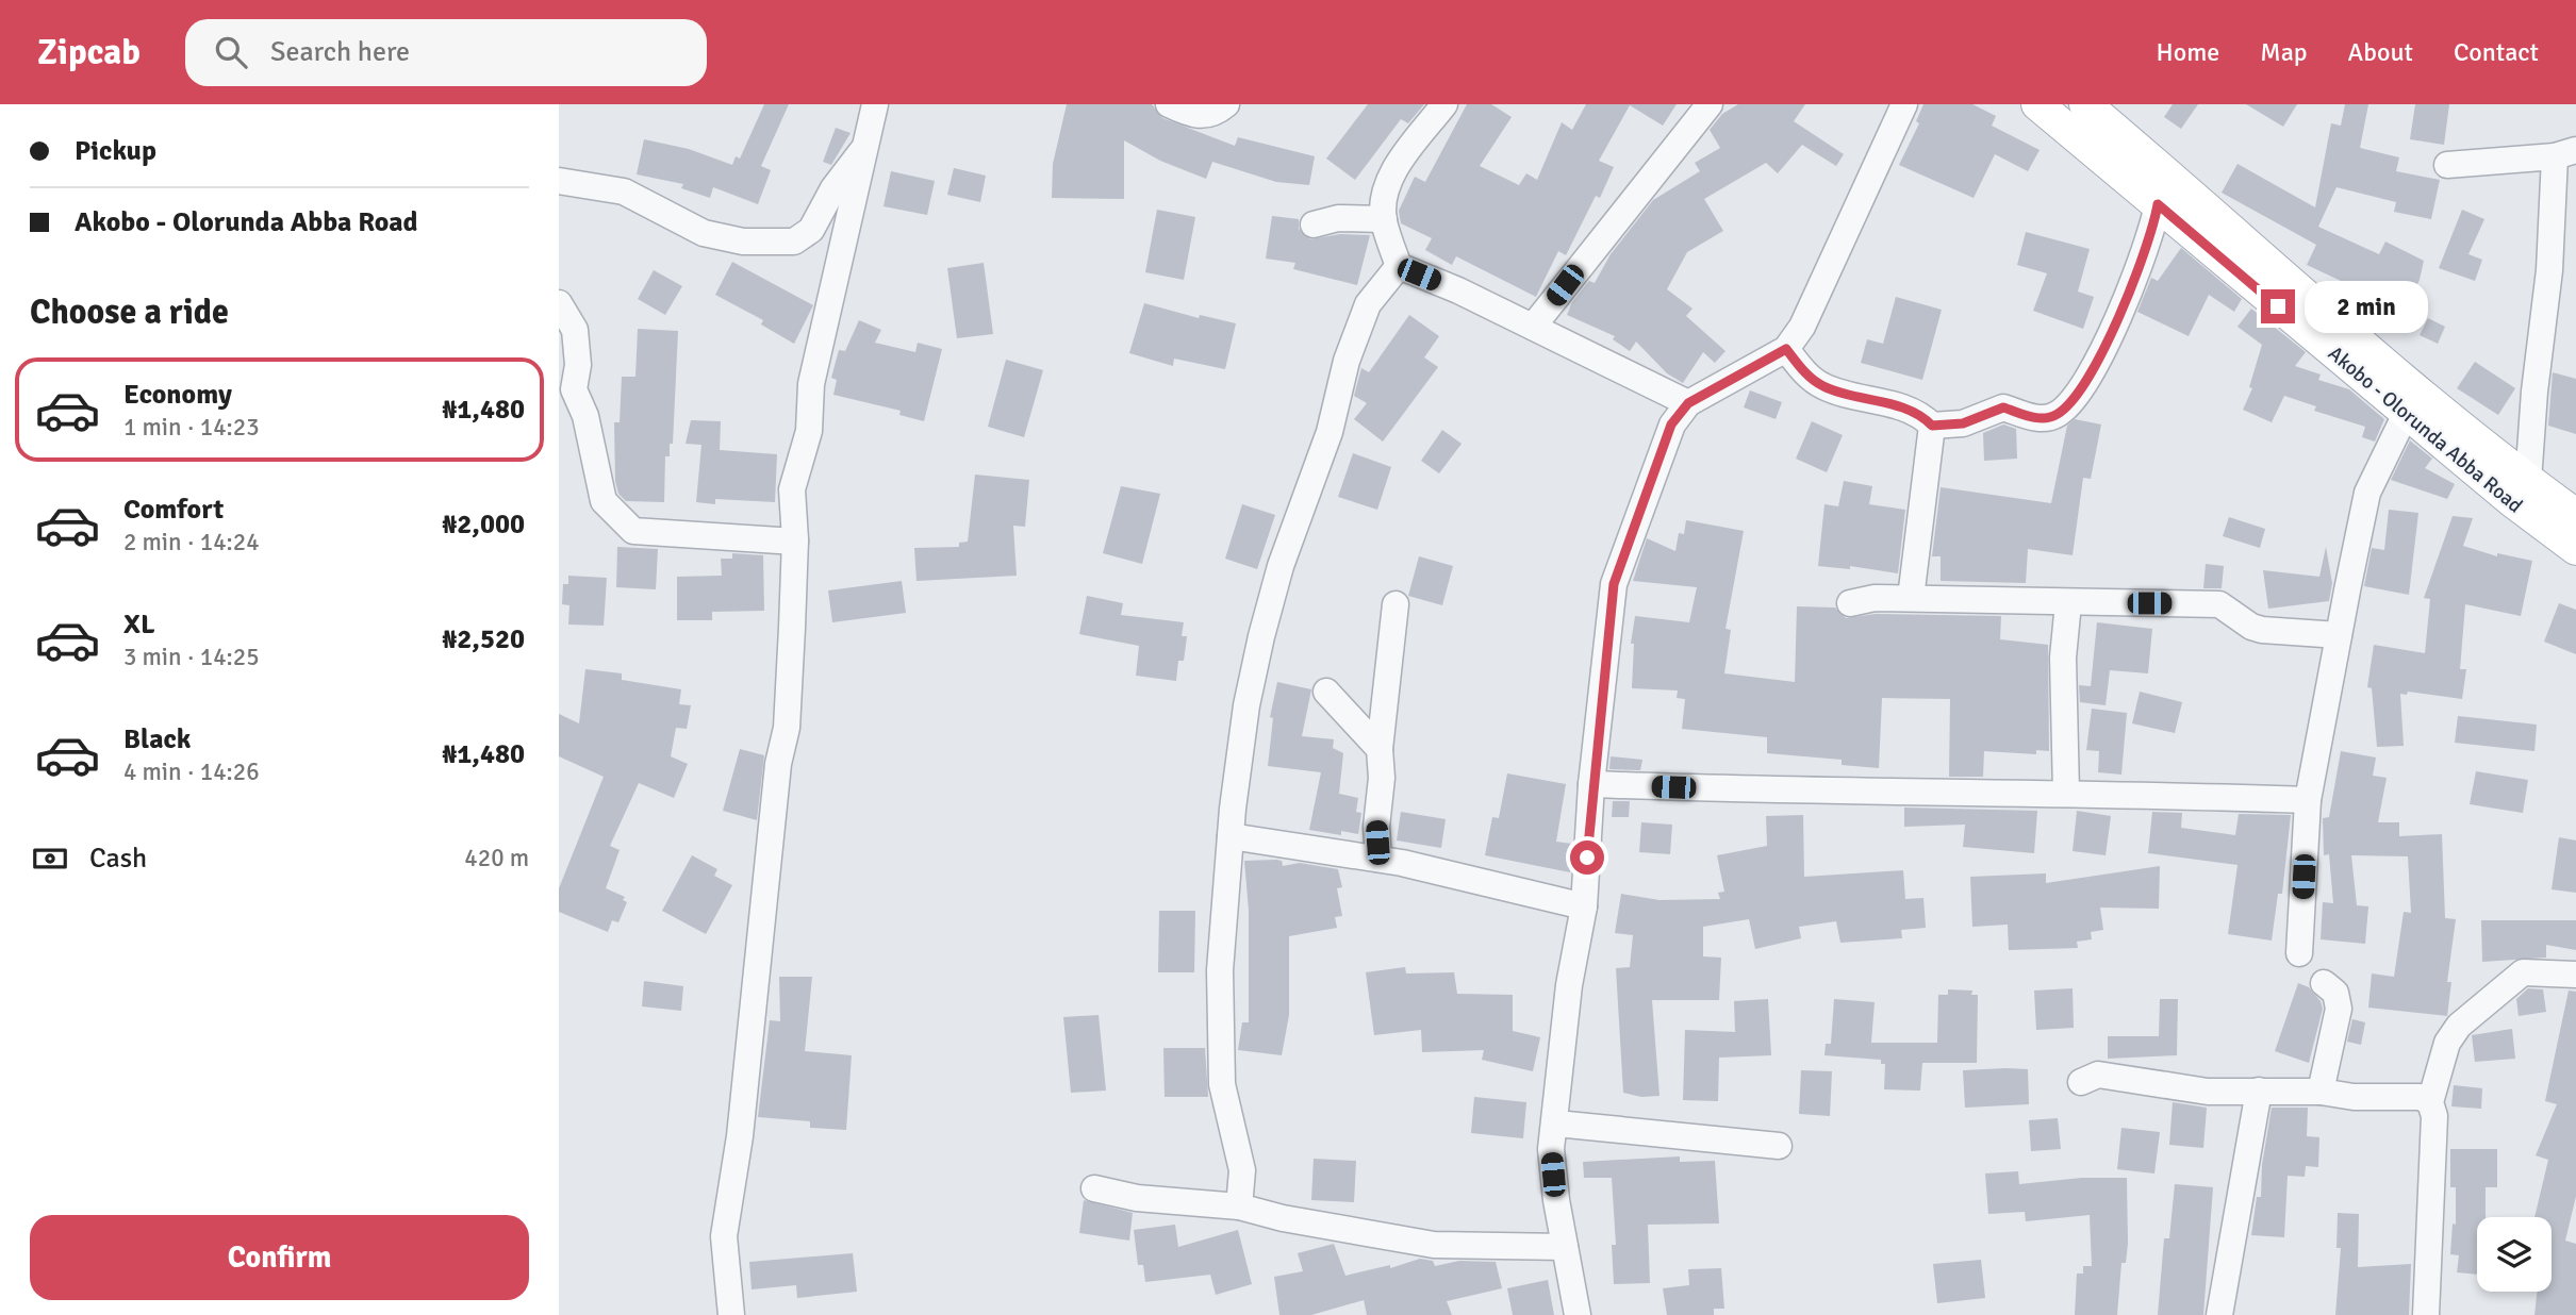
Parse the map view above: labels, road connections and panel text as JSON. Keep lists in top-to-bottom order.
{
  "streets": {
    "main road": ["Akobo - Olorunda Abba Road"]
  },
  "page": {
    "header": "Zipcab",
    "search": "Search here",
    "nav": [
      "Home",
      "Map",
      "About",
      "Contact"
    ],
    "banner": ["Pickup", "Akobo - Olorunda Abba Road"],
    "heading": "Choose a ride",
    "bubble": "2 min",
    "list": [
      {
        "name": "Economy",
        "note": "1 min · 14:23",
        "value": "₦1,480"
      },
      {
        "name": "Comfort",
        "note": "2 min · 14:24",
        "value": "₦2,000"
      },
      {
        "name": "XL",
        "note": "3 min · 14:25",
        "value": "₦2,520"
      },
      {
        "name": "Black",
        "note": "4 min · 14:26",
        "value": "₦1,480"
      }
    ],
    "pay": ["Cash", "420 m"],
    "buttons": "Confirm"
  }
}
